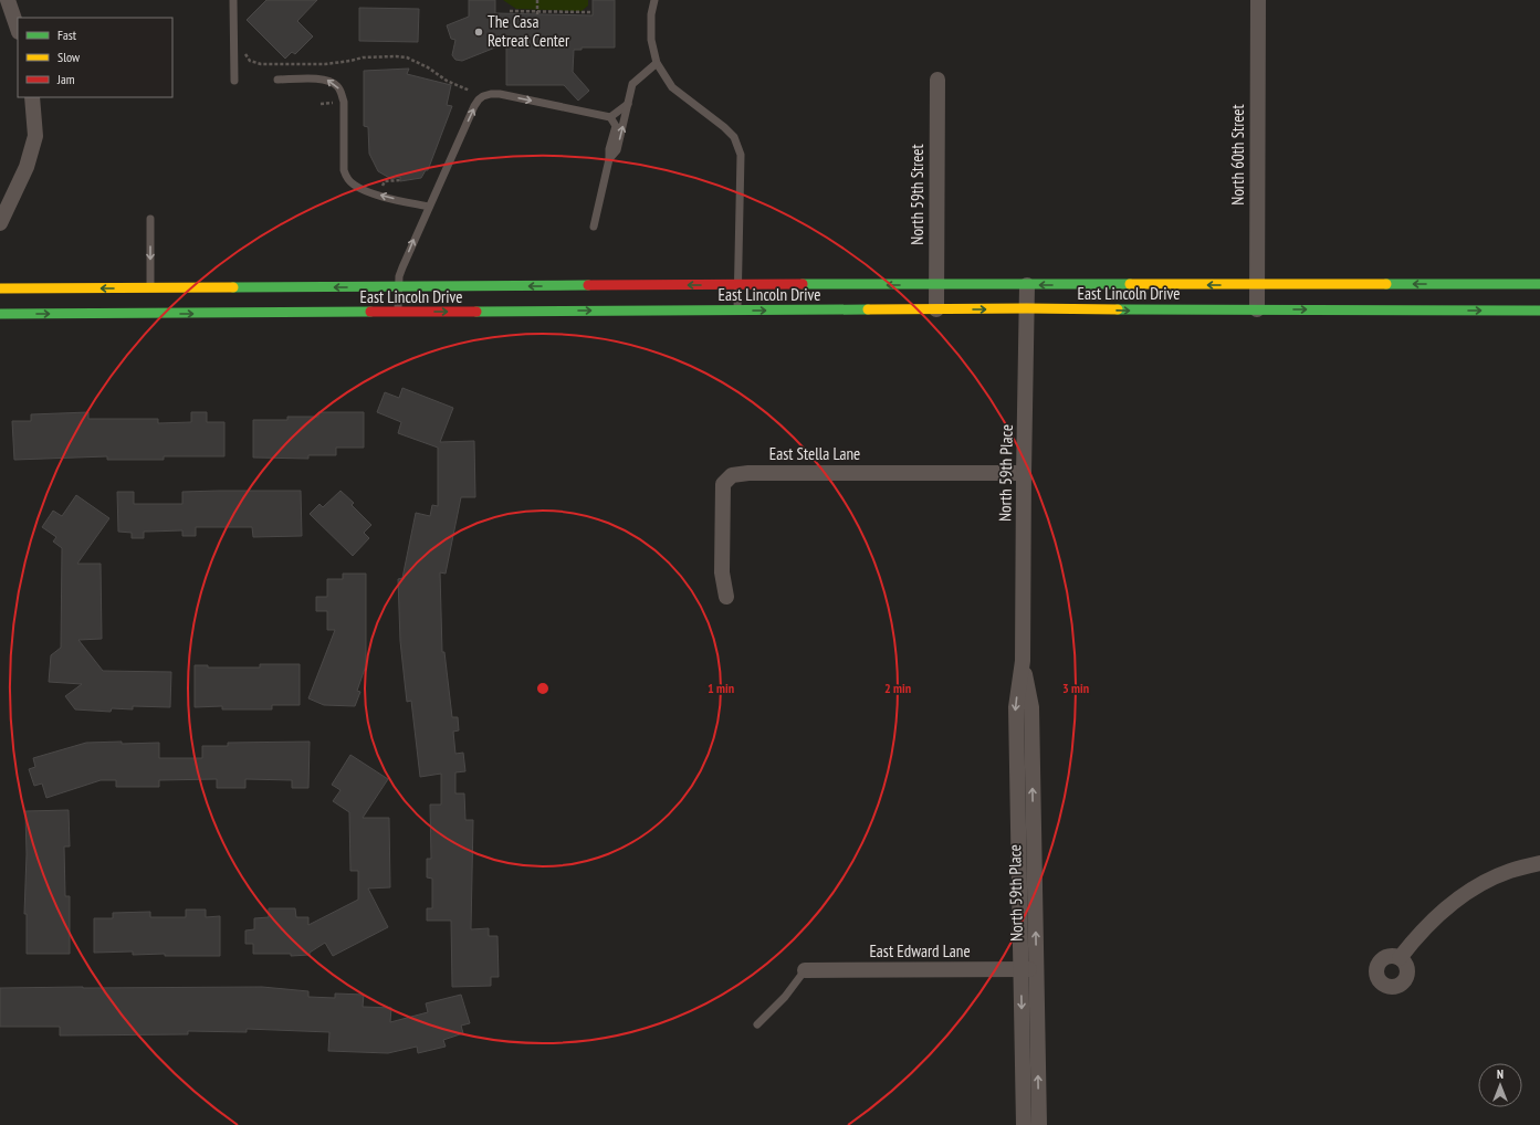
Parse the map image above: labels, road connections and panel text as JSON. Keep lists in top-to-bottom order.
{
  "streets": {
    "main road": ["East Lincoln Drive"],
    "street": [
      "North 60th Street",
      "North 59th Street",
      "East Stella Lane",
      "North 59th Place",
      "East Edward Lane"
    ]
  },
  "crossings": [
    ["North 60th Street", "East Lincoln Drive"],
    ["North 59th Street", "East Lincoln Drive"],
    ["East Lincoln Drive", "North 59th Place"],
    ["East Stella Lane", "North 59th Place"],
    ["North 59th Place", "East Edward Lane"]
  ],
  "places": ["The Casa Retreat Center"],
  "legend": ["Fast", "Slow", "Jam"],
  "north": "top",
  "rings": ["1 min", "2 min", "3 min"]
}
